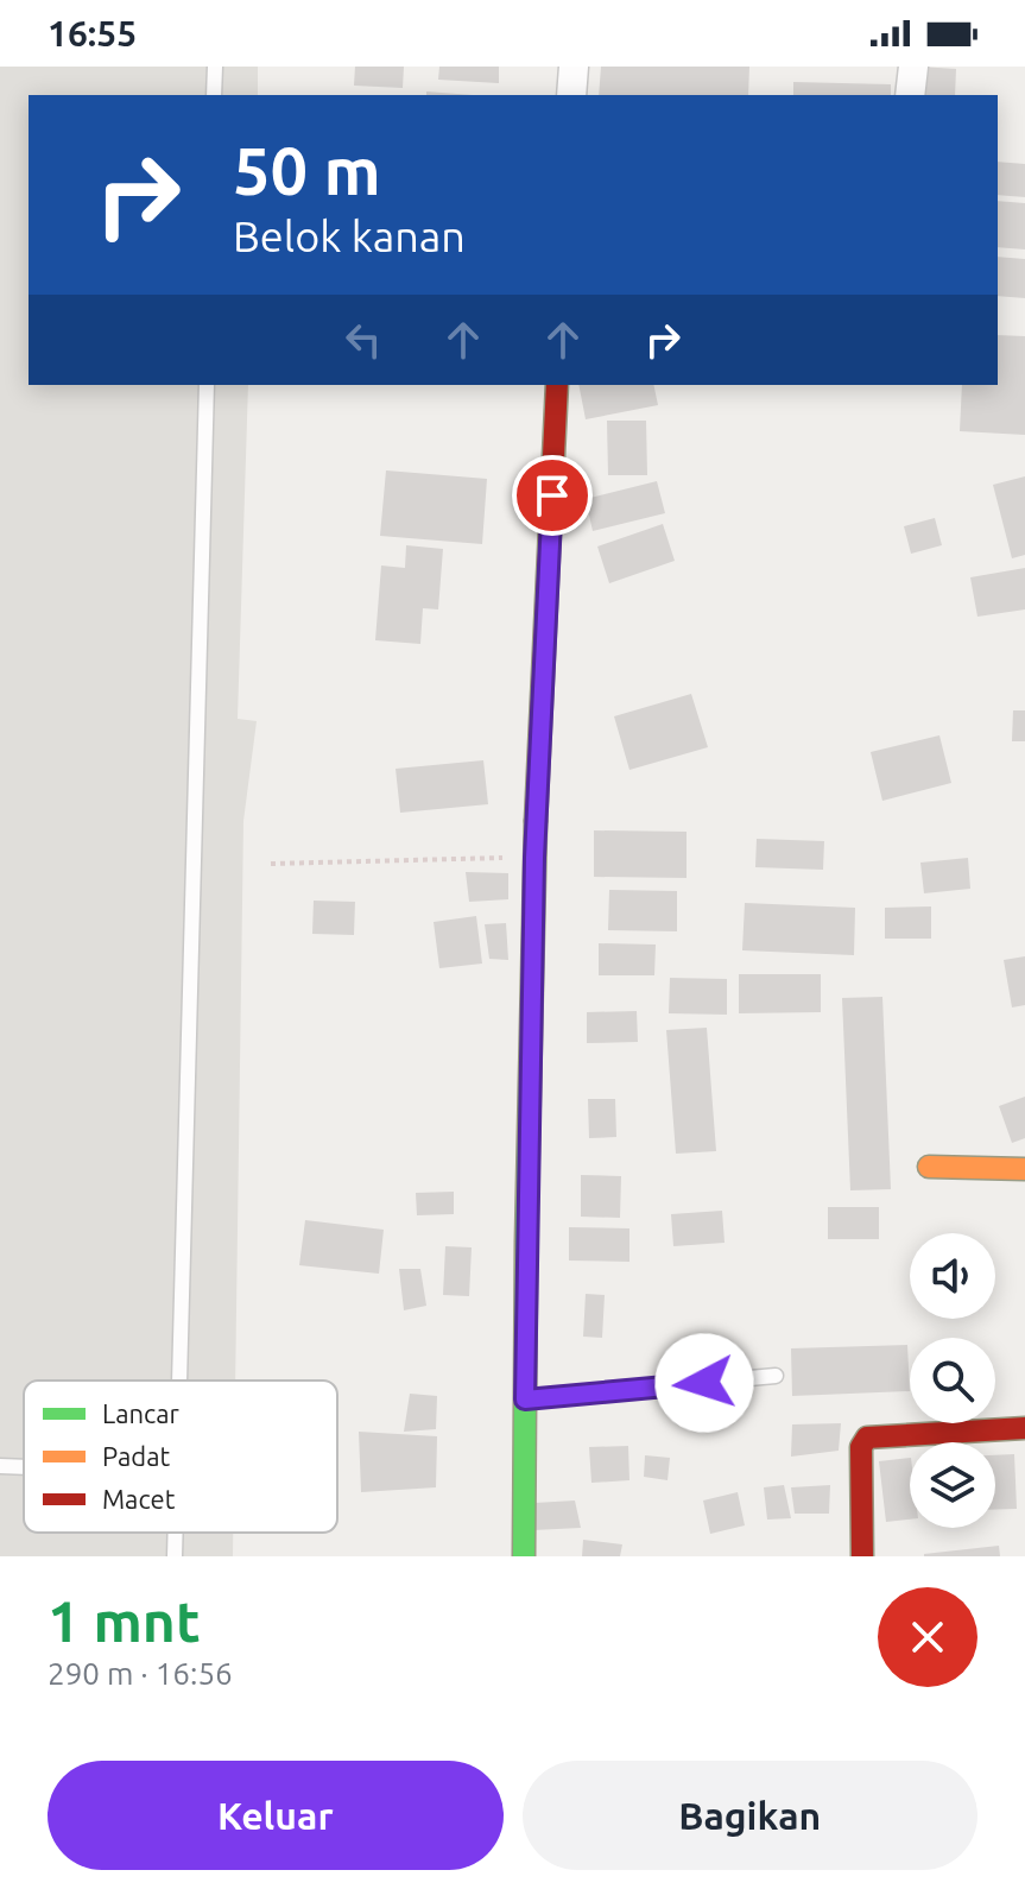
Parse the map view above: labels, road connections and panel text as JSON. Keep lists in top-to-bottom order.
{
  "legend": ["Lancar", "Padat", "Macet"],
  "page": {
    "status": "16:55",
    "turn": ["50 m", "Belok kanan"],
    "heading": ["1 mnt", "290 m · 16:56"],
    "buttons": ["Keluar", "Bagikan"]
  }
}
